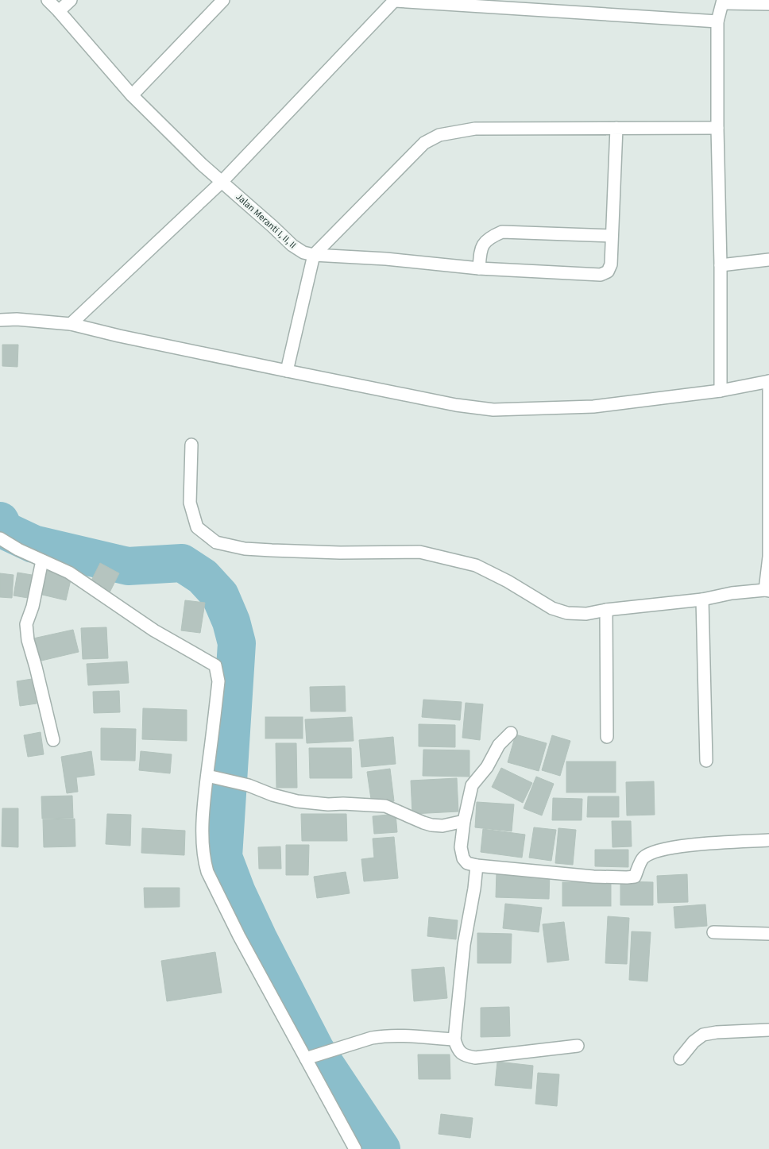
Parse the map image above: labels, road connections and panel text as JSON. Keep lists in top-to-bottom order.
{
  "streets": {
    "street": ["Jalan Meranti I, II, II"]
  }
}
